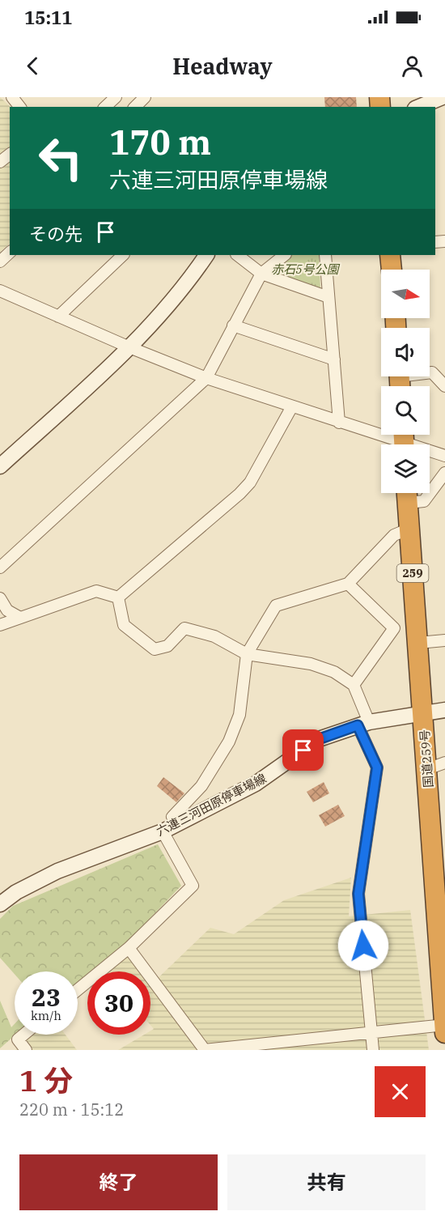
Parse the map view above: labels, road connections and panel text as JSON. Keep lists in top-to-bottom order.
{
  "streets": {
    "highway": ["259", "国道259号"],
    "main road": ["六連三河田原停車場線"]
  },
  "crossings": [
    ["国道259号", "六連三河田原停車場線"]
  ],
  "parks": ["赤石5号公園"],
  "north": "right",
  "page": {
    "status": "15:11",
    "header": "Headway",
    "turn": ["170 m", "六連三河田原停車場線"],
    "then": "その先",
    "speed": "23 km/h",
    "limit": "30",
    "heading": ["1 分", "220 m · 15:12"],
    "buttons": ["終了", "共有"]
  }
}
